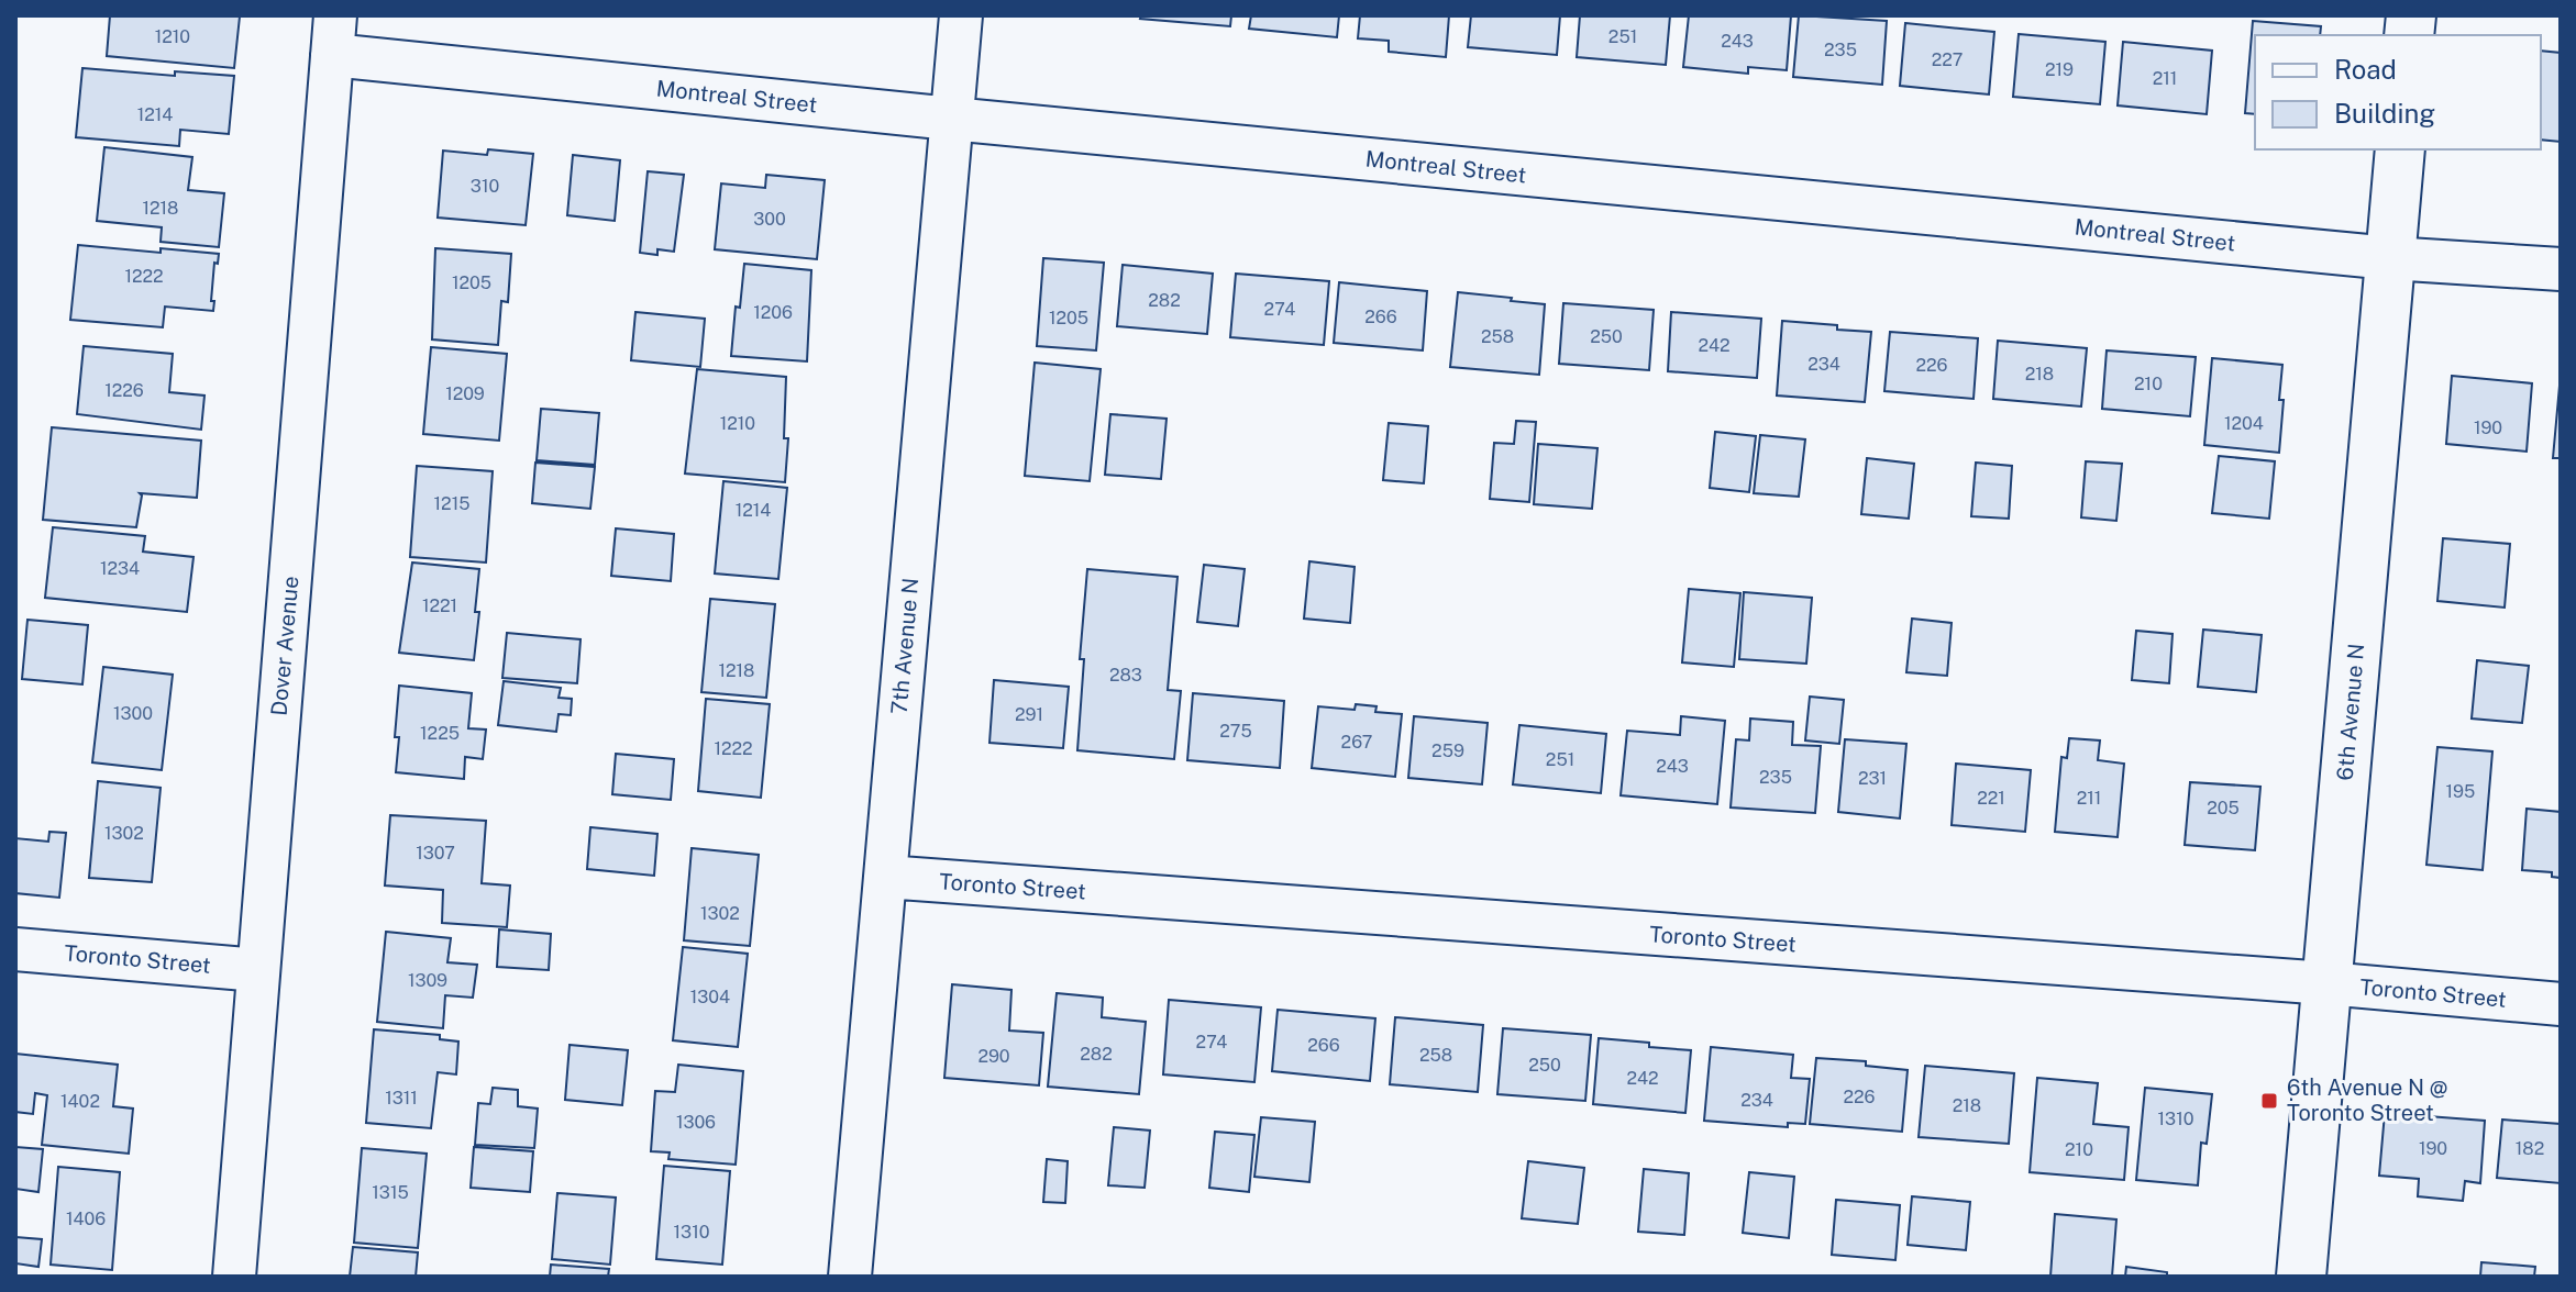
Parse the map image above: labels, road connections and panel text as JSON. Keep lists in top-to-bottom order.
{
  "streets": {
    "street": [
      "Montreal Street",
      "Dover Avenue",
      "7th Avenue N",
      "6th Avenue N",
      "Toronto Street"
    ]
  },
  "crossings": [
    ["Montreal Street", "Dover Avenue"],
    ["Montreal Street", "7th Avenue N"],
    ["Montreal Street", "6th Avenue N"],
    ["Dover Avenue", "Toronto Street"],
    ["7th Avenue N", "Toronto Street"],
    ["6th Avenue N", "Toronto Street"]
  ],
  "places": {
    "transit": ["6th Avenue N @ Toronto Street"]
  },
  "house_numbers": [
    "1210",
    "251",
    "243",
    "235",
    "227",
    "219",
    "211",
    "1214",
    "310",
    "1218",
    "300",
    "1222",
    "1205",
    "282",
    "274",
    "1206",
    "266",
    "1205",
    "258",
    "250",
    "242",
    "234",
    "226",
    "218",
    "210",
    "1226",
    "1209",
    "1210",
    "1204",
    "190",
    "1215",
    "1214",
    "1234",
    "1221",
    "1218",
    "283",
    "1300",
    "291",
    "275",
    "1225",
    "267",
    "1222",
    "259",
    "251",
    "243",
    "235",
    "231",
    "195",
    "221",
    "211",
    "205",
    "1302",
    "1307",
    "1302",
    "1309",
    "1304",
    "274",
    "266",
    "282",
    "258",
    "290",
    "250",
    "242",
    "226",
    "1311",
    "234",
    "1402",
    "218",
    "1310",
    "1306",
    "190",
    "182",
    "210",
    "1315",
    "1406",
    "1310"
  ],
  "legend": ["Road", "Building"]
}
